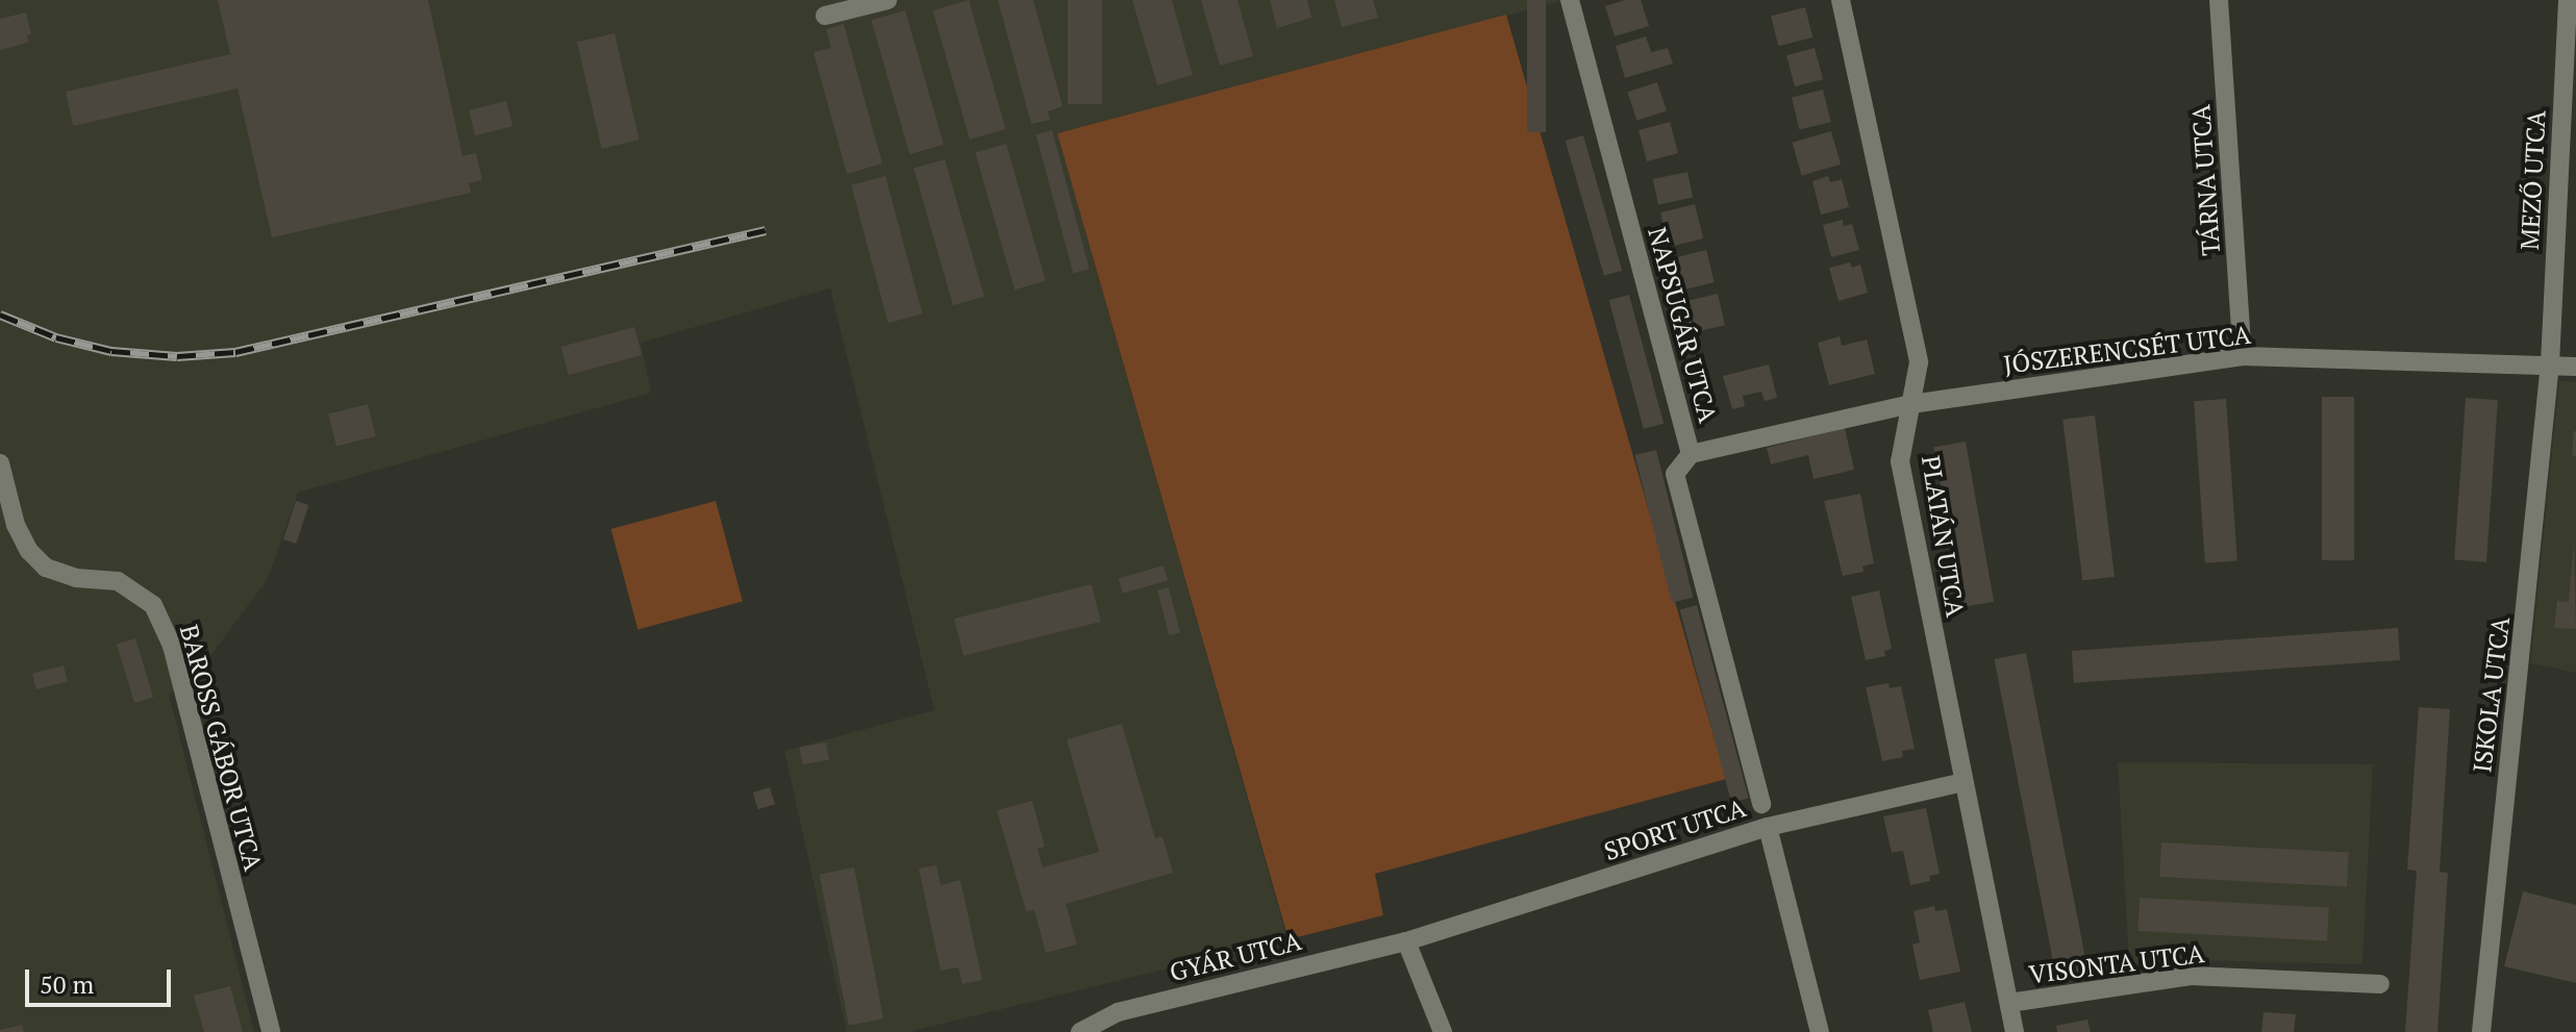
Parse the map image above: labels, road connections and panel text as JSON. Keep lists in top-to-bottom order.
{
  "streets": {
    "street": [
      "TÁRNA UTCA",
      "MEZŐ UTCA",
      "NAPSUGÁR UTCA",
      "JÓSZERENCSÉT UTCA",
      "PLATÁN UTCA",
      "ISKOLA UTCA",
      "BAROSS GÁBOR UTCA",
      "SPORT UTCA",
      "GYÁR UTCA",
      "VISONTA UTCA"
    ]
  },
  "crossings": [
    ["TÁRNA UTCA", "JÓSZERENCSÉT UTCA"],
    ["MEZŐ UTCA", "JÓSZERENCSÉT UTCA"],
    ["MEZŐ UTCA", "ISKOLA UTCA"],
    ["NAPSUGÁR UTCA", "JÓSZERENCSÉT UTCA"],
    ["JÓSZERENCSÉT UTCA", "PLATÁN UTCA"],
    ["JÓSZERENCSÉT UTCA", "ISKOLA UTCA"],
    ["PLATÁN UTCA", "SPORT UTCA"],
    ["PLATÁN UTCA", "VISONTA UTCA"],
    ["SPORT UTCA", "GYÁR UTCA"]
  ],
  "scale_bar": "50 m"
}
